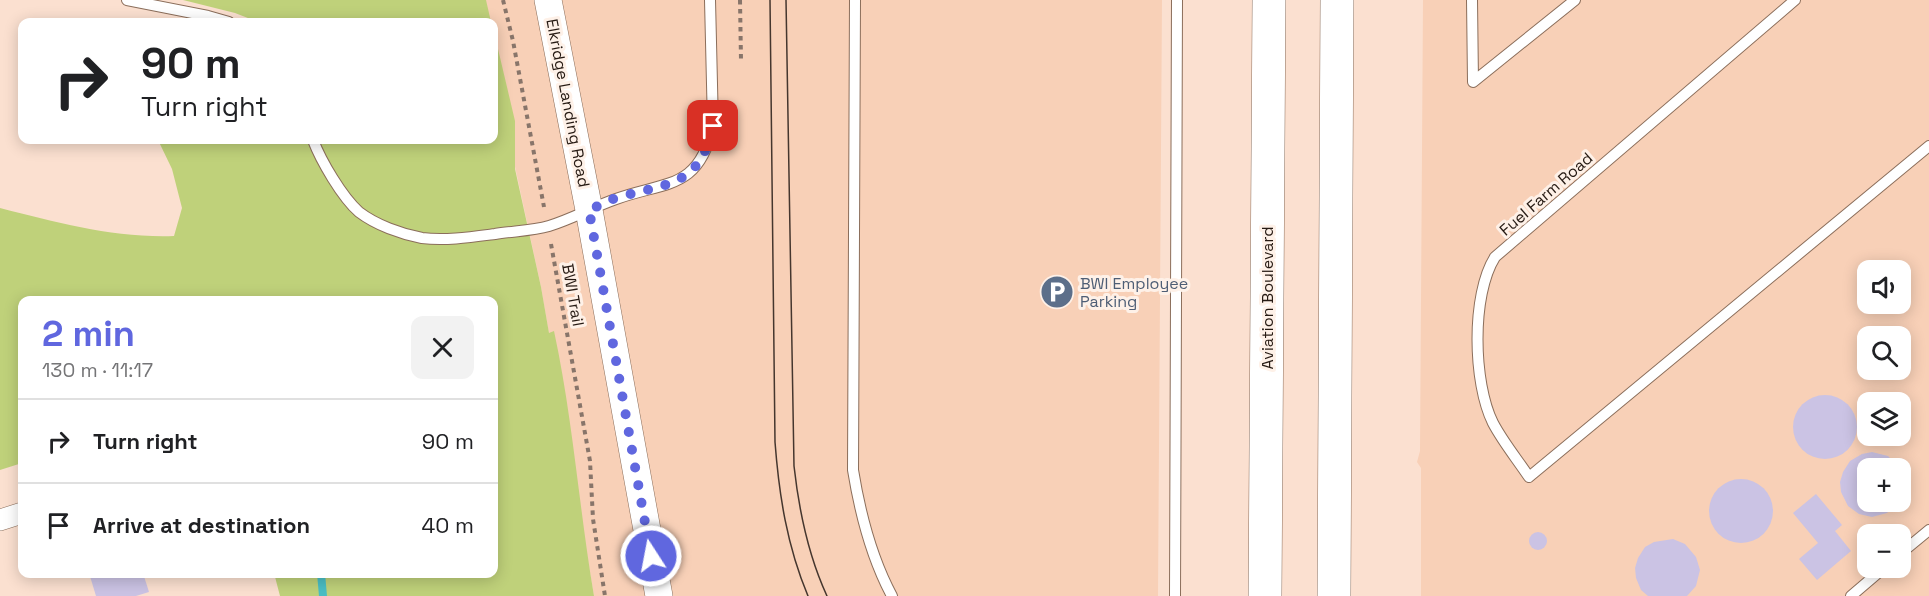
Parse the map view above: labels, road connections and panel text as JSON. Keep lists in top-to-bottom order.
{
  "streets": {
    "main road": ["Aviation Boulevard"],
    "street": ["Elkridge Landing Road"],
    "lane": ["Fuel Farm Road"],
    "path": ["BWI Trail"]
  },
  "places": {
    "parking": ["BWI Employee Parking"]
  },
  "page": {
    "turn": ["90 m", "Turn right"],
    "map_buttons": ["+", "−"],
    "heading": ["2 min", "130 m · 11:17"],
    "list": [
      {
        "name": "Turn right",
        "value": "90 m"
      },
      {
        "name": "Arrive at destination",
        "value": "40 m"
      }
    ]
  }
}
